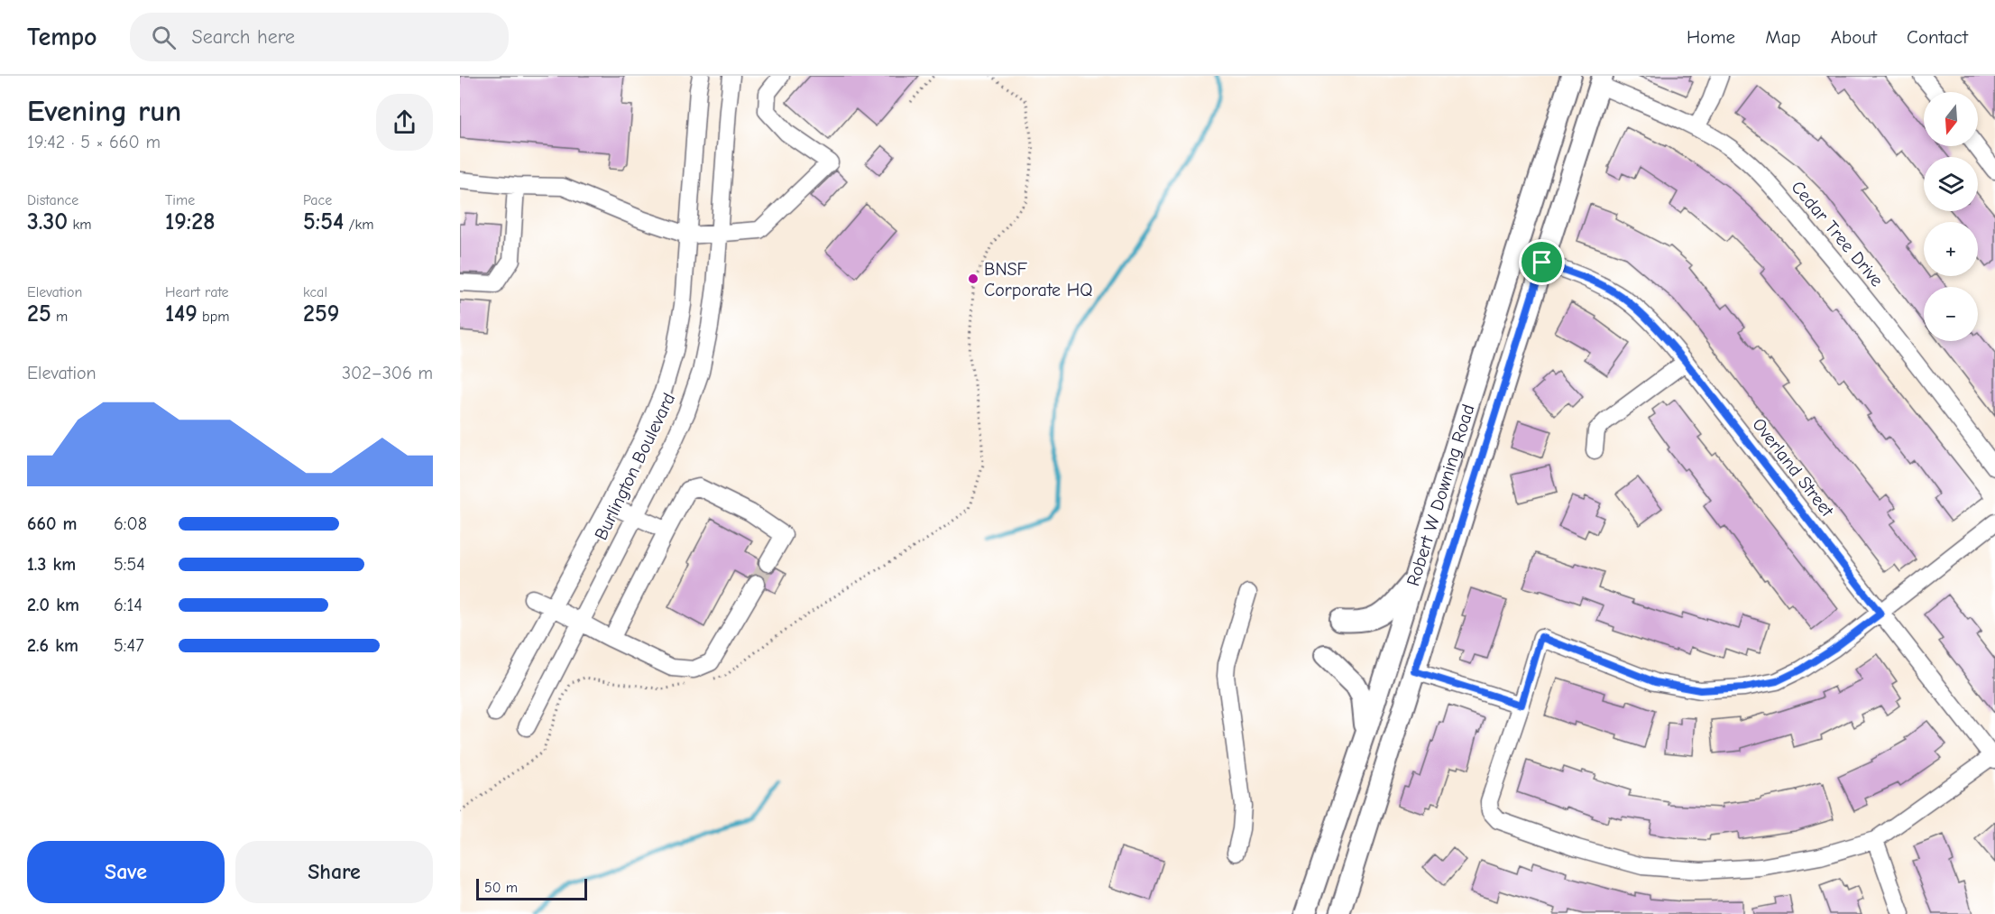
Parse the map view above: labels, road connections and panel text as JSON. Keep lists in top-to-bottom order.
{
  "streets": {
    "main road": ["Robert W Downing Road"],
    "street": ["Cedar Tree Drive", "Burlington Boulevard", "Overland Street"]
  },
  "crossings": [
    ["Cedar Tree Drive", "Robert W Downing Road"],
    ["Overland Street", "Robert W Downing Road"]
  ],
  "places": ["BNSF Corporate HQ"],
  "scale_bar": "50 m",
  "north": "bottom",
  "page": {
    "header": "Tempo",
    "search": "Search here",
    "nav": [
      "Home",
      "Map",
      "About",
      "Contact"
    ],
    "heading": ["Evening run", "19:42 · 5 × 660 m"],
    "map_buttons": ["+", "−"],
    "stats": [
      ["Distance", "3.30 km"],
      ["Time", "19:28"],
      ["Pace", "5:54 /km"],
      ["Elevation", "25 m"],
      ["Heart rate", "149 bpm"],
      ["kcal", "259"]
    ],
    "chart": ["Elevation", "302–306 m"],
    "list": [
      {
        "name": "660 m",
        "note": "6:08"
      },
      {
        "name": "1.3 km",
        "note": "5:54"
      },
      {
        "name": "2.0 km",
        "note": "6:14"
      },
      {
        "name": "2.6 km",
        "note": "5:47"
      }
    ],
    "buttons": ["Save", "Share"],
    "scale": "50 m"
  }
}
